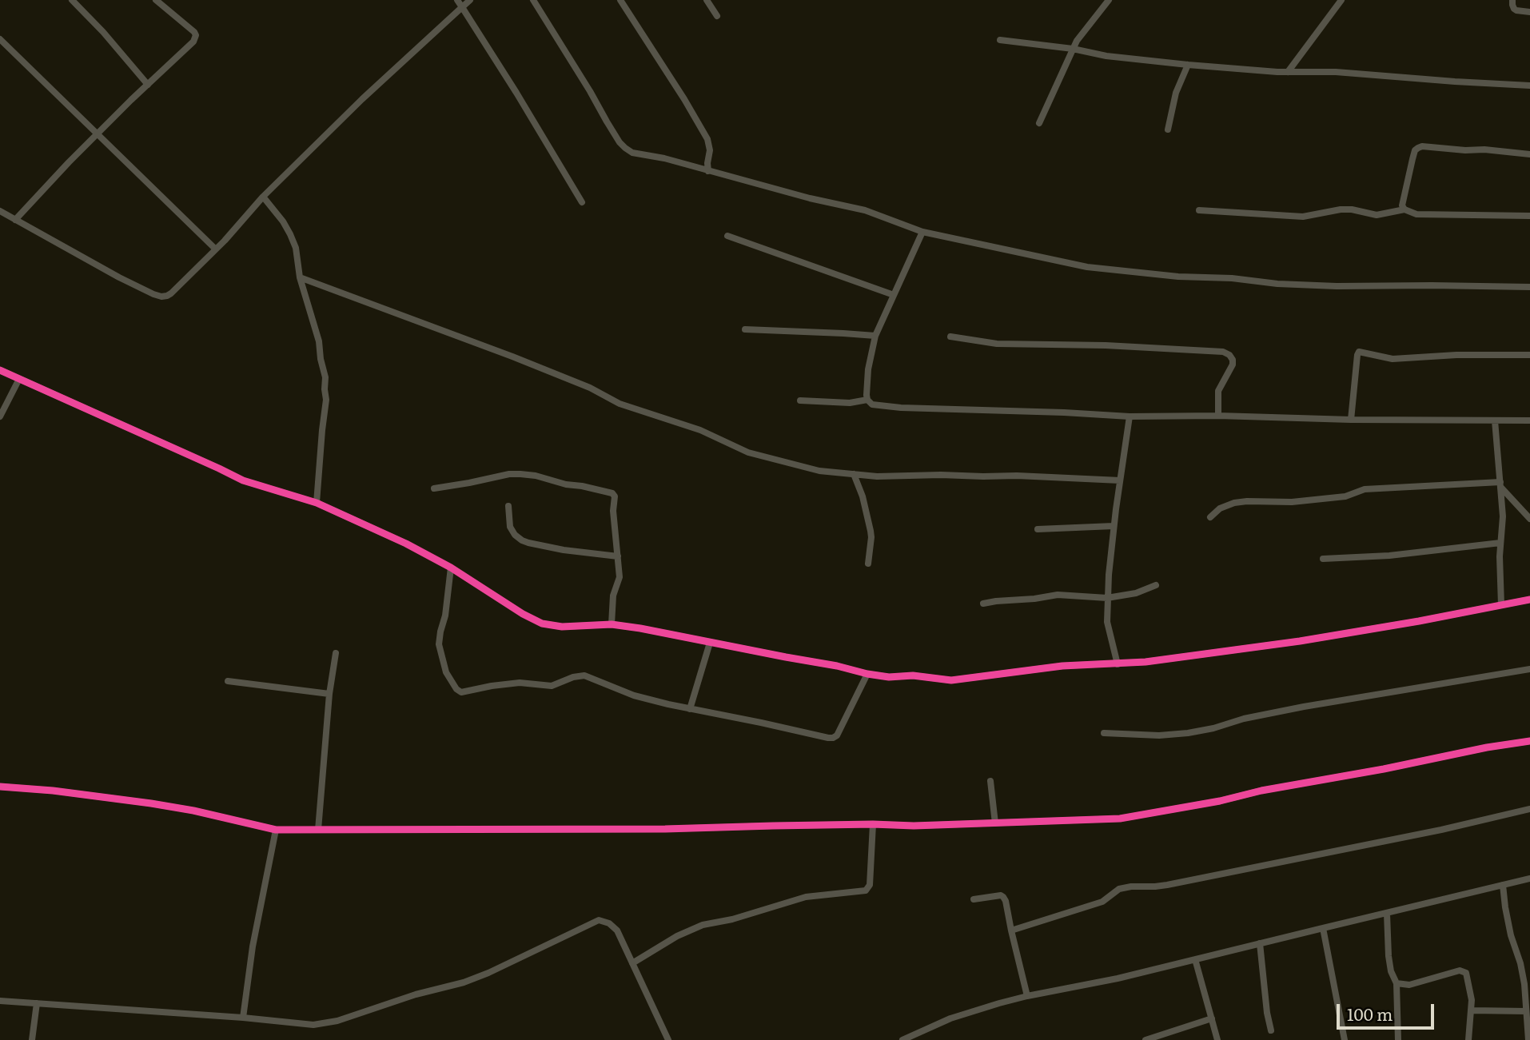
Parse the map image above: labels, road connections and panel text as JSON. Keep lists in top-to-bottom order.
{
  "scale_bar": "100 m"
}
